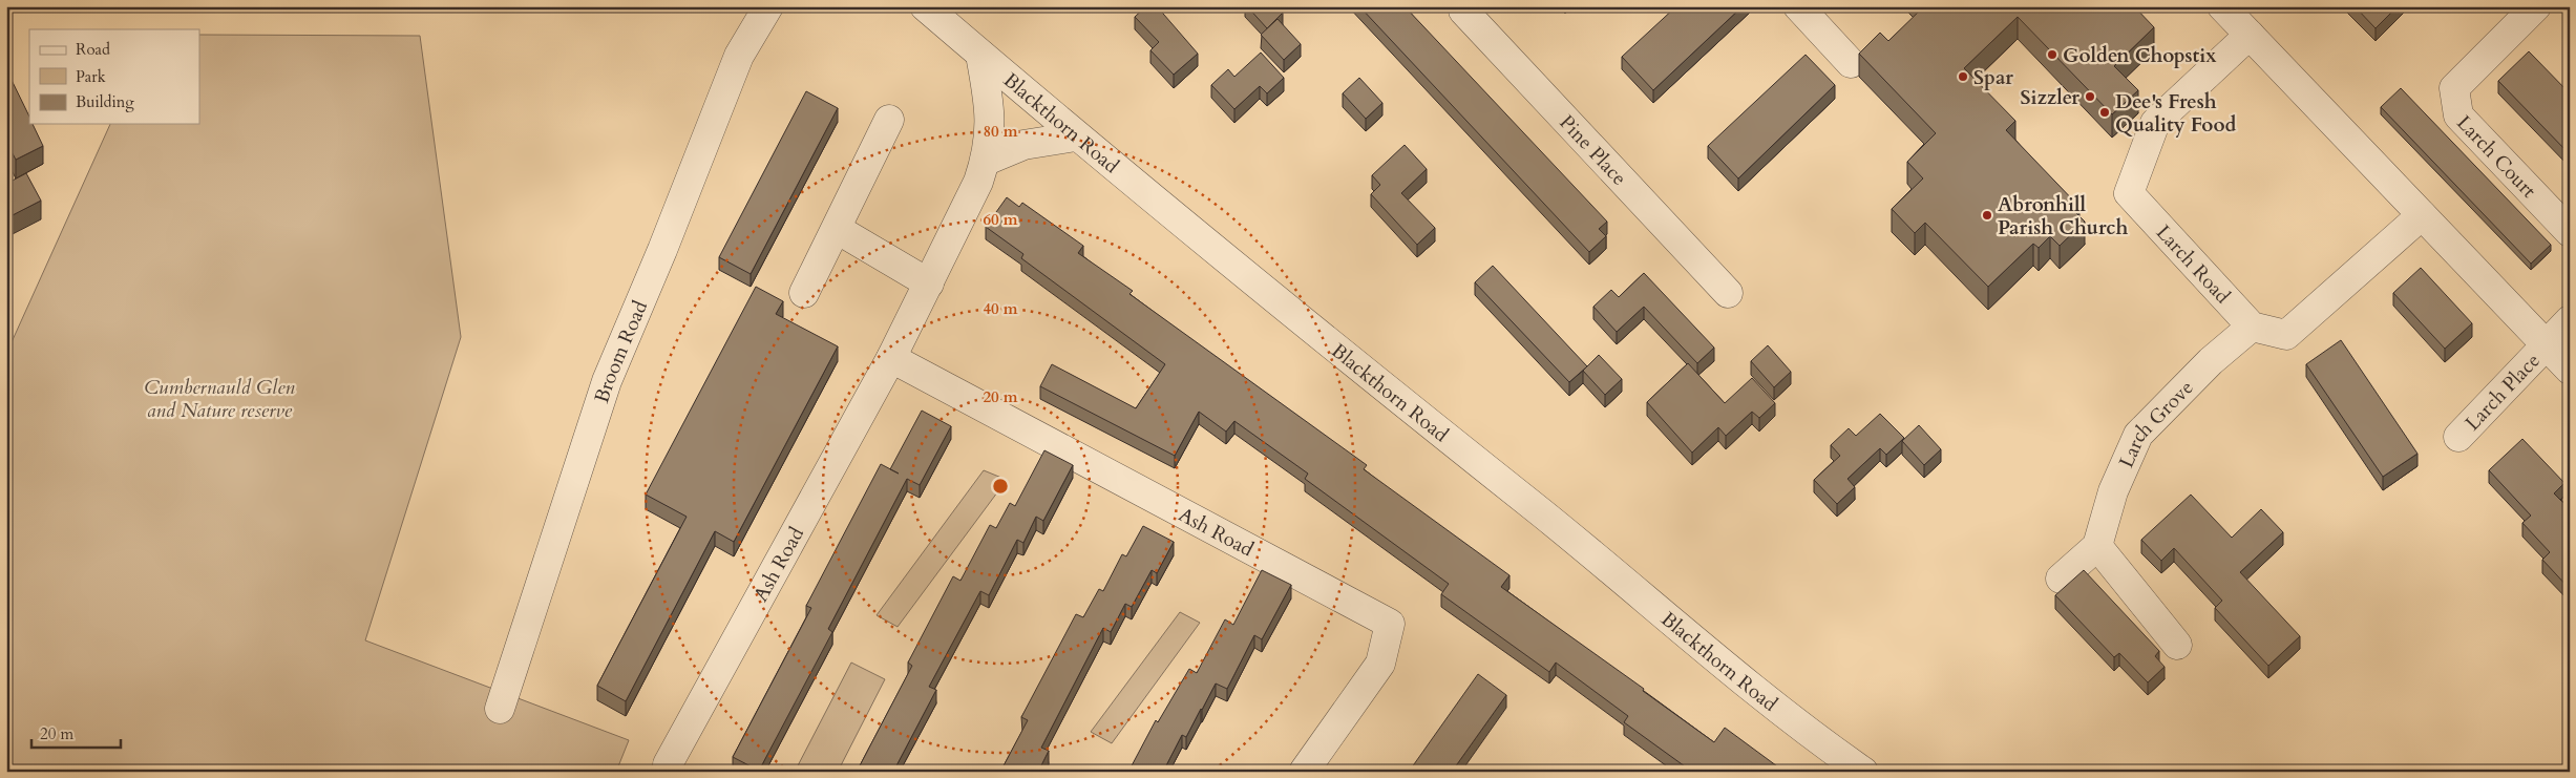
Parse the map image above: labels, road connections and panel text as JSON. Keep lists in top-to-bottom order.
{
  "streets": {
    "street": [
      "Blackthorn Road",
      "Pine Place",
      "Larch Court",
      "Larch Road",
      "Broom Road",
      "Larch Place",
      "Larch Grove",
      "Ash Road"
    ]
  },
  "crossings": [
    ["Blackthorn Road", "Ash Road"],
    ["Larch Road", "Larch Grove"]
  ],
  "parks": ["Cumbernauld Glen and Nature reserve"],
  "places": [
    "Golden Chopstix",
    "Spar",
    "Sizzler",
    "Dee's Fresh Quality Food",
    "Abronhill Parish Church"
  ],
  "legend": ["Road", "Park", "Building"],
  "scale_bar": "20 m",
  "rings": [
    "80 m",
    "60 m",
    "40 m",
    "20 m"
  ]
}
